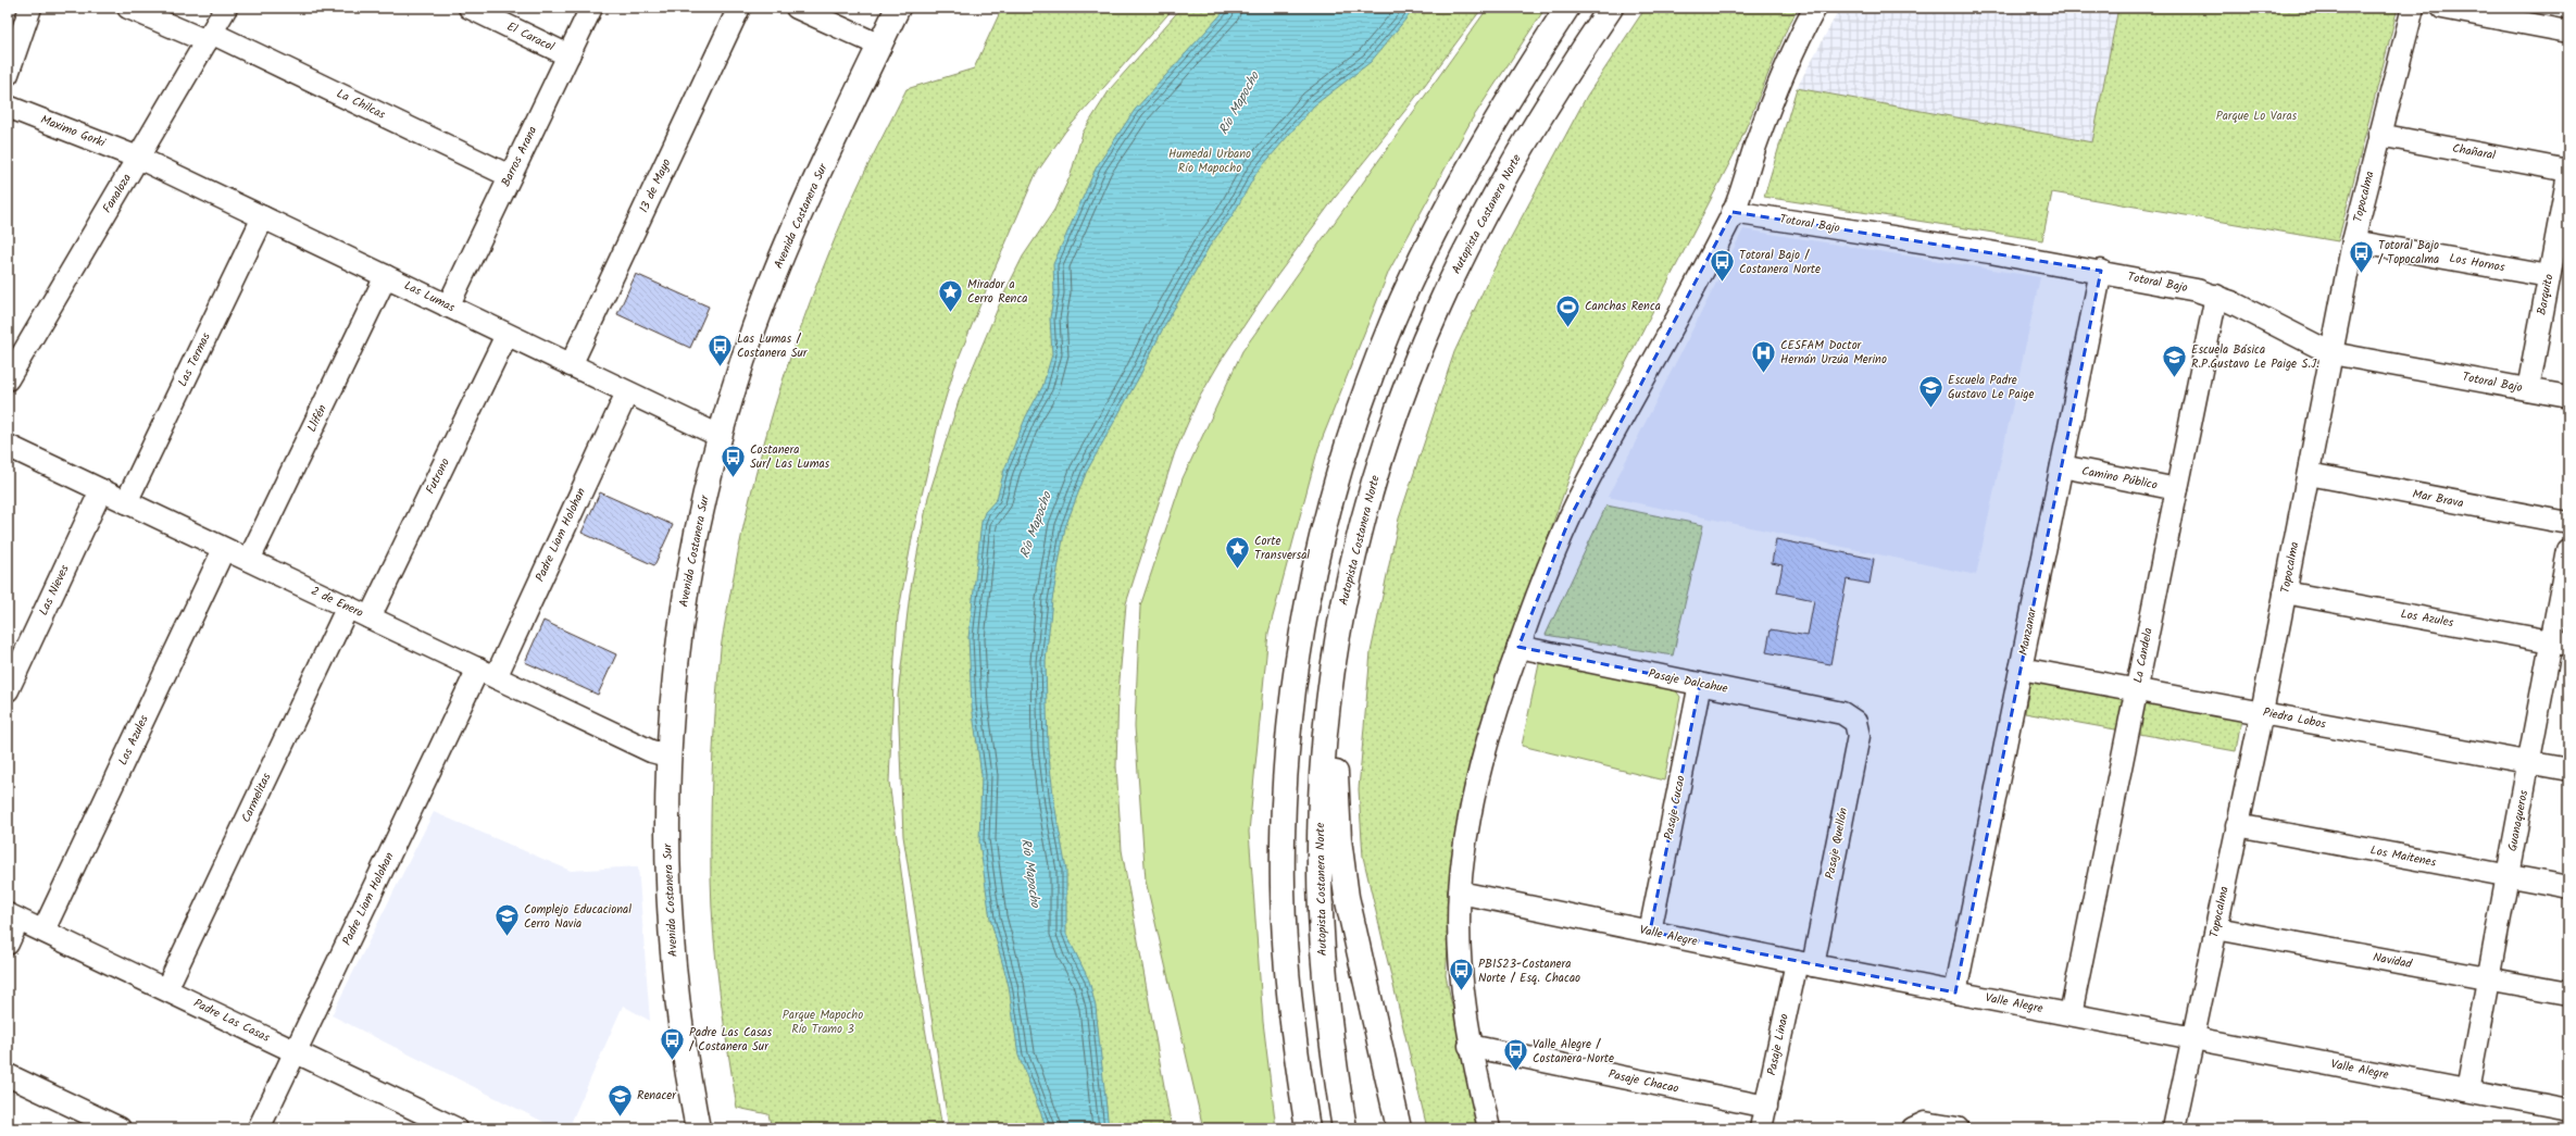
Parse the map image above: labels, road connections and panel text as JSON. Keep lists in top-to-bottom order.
{
  "streets": {
    "main road": ["Autopista Costanera Norte", "Avenida Costanera Sur"],
    "street": [
      "El Caracol",
      "La Chilcas",
      "Maximo Gorki",
      "Chañaral",
      "Barros Arana",
      "13 de Mayo",
      "Fanaloza",
      "Topocalma",
      "Totoral Bajo",
      "Los Hornos",
      "Barquito",
      "Las Lumas",
      "Las Termas",
      "Llifén",
      "Futrono",
      "Camino Público",
      "Mar Brava",
      "Padre Liam Holohan",
      "Las Nieves",
      "2 de Enero",
      "Los Azules",
      "Manzanar",
      "La Candela",
      "Pasaje Dalcahue",
      "Piedra Lobos",
      "Carmelitas",
      "Pasaje Cucao",
      "Guanaqueros",
      "Pasaje Quellón",
      "Los Maitenes",
      "Valle Alegre",
      "Navidad",
      "Padre Las Casas",
      "Pasaje Linao",
      "Pasaje Chacao"
    ]
  },
  "crossings": [
    ["El Caracol", "Barros Arana"],
    ["La Chilcas", "Barros Arana"],
    ["La Chilcas", "Fanaloza"],
    ["Maximo Gorki", "Fanaloza"],
    ["Maximo Gorki", "Las Lumas"],
    ["Chañaral", "Topocalma"],
    ["Barros Arana", "Las Lumas"],
    ["13 de Mayo", "Las Lumas"],
    ["Fanaloza", "Las Lumas"],
    ["Topocalma", "Totoral Bajo"],
    ["Topocalma", "Los Hornos"],
    ["Topocalma", "Mar Brava"],
    ["Topocalma", "Los Azules"],
    ["Topocalma", "Piedra Lobos"],
    ["Topocalma", "Los Maitenes"],
    ["Topocalma", "Valle Alegre"],
    ["Topocalma", "Navidad"],
    ["Avenida Costanera Sur", "Las Lumas"],
    ["Avenida Costanera Sur", "2 de Enero"],
    ["Totoral Bajo", "Barquito"],
    ["Totoral Bajo", "Manzanar"],
    ["Totoral Bajo", "La Candela"],
    ["Los Hornos", "Barquito"],
    ["Las Lumas", "Las Termas"],
    ["Las Lumas", "Llifén"],
    ["Las Lumas", "Futrono"],
    ["Las Lumas", "Padre Liam Holohan"],
    ["Las Termas", "2 de Enero"],
    ["Llifén", "2 de Enero"],
    ["Futrono", "2 de Enero"],
    ["Camino Público", "Manzanar"],
    ["Camino Público", "La Candela"],
    ["Padre Liam Holohan", "2 de Enero"],
    ["Padre Liam Holohan", "Padre Las Casas"],
    ["Las Nieves", "2 de Enero"],
    ["2 de Enero", "Los Azules"],
    ["2 de Enero", "Carmelitas"],
    ["Los Azules", "Guanaqueros"],
    ["Los Azules", "Padre Las Casas"],
    ["Manzanar", "Piedra Lobos"],
    ["Manzanar", "Valle Alegre"],
    ["La Candela", "Piedra Lobos"],
    ["La Candela", "Valle Alegre"],
    ["Pasaje Dalcahue", "Pasaje Cucao"],
    ["Pasaje Dalcahue", "Pasaje Quellón"],
    ["Piedra Lobos", "Guanaqueros"],
    ["Carmelitas", "Padre Las Casas"],
    ["Pasaje Cucao", "Valle Alegre"],
    ["Guanaqueros", "Los Maitenes"],
    ["Guanaqueros", "Valle Alegre"],
    ["Guanaqueros", "Navidad"],
    ["Pasaje Quellón", "Valle Alegre"],
    ["Pasaje Quellón", "Pasaje Linao"],
    ["Valle Alegre", "Pasaje Linao"],
    ["Pasaje Linao", "Pasaje Chacao"]
  ],
  "water": ["Río Mapocho"],
  "parks": ["Parque Lo Varas", "Humedal Urbano Río Mapocho", "Parque Mapocho Río Tramo 3"],
  "places": {
    "bus stop": [
      "Totoral Bajo / Topocalma",
      "Totoral Bajo / Costanera Norte",
      "Las Lumas / Costanera Sur",
      "Costanera Sur/ Las Lumas",
      "PB1523-Costanera Norte / Esq. Chacao",
      "Padre Las Casas / Costanera Sur",
      "Valle Alegre / Costanera Norte"
    ],
    "place": ["Mirador a Cerro Renca", "Corte Transversal"],
    "sports": ["Canchas Renca"],
    "hospital": ["CESFAM Doctor Hernán Urzúa Merino"],
    "school or university": [
      "Escuela Básica R.P.Gustavo Le Paige S.J.",
      "Escuela Padre Gustavo Le Paige",
      "Complejo Educacional Cerro Navia",
      "Renacer"
    ]
  }
}
